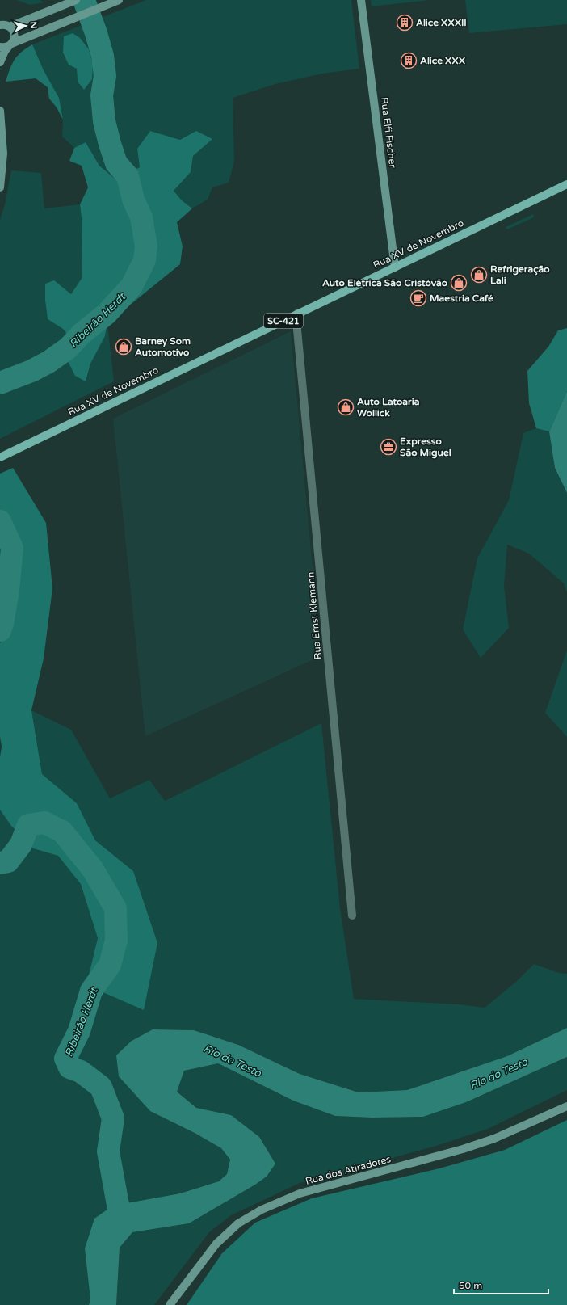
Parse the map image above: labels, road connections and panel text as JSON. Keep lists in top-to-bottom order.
{
  "streets": {
    "main road": ["Rua XV de Novembro", "SC-421"],
    "street": ["Rua Elfi Fischer", "Rua Ernst Klemann", "Rua dos Atiradores"]
  },
  "crossings": [
    ["Rua Elfi Fischer", "Rua XV de Novembro"],
    ["Rua XV de Novembro", "Rua Ernst Klemann"]
  ],
  "water": ["Ribeirão Herdt", "Rio do Testo"],
  "places": {
    "building": ["Alice XXXII", "Alice XXX"],
    "shop": [
      "Refrigeração Lali",
      "Auto Elétrica São Cristóvão",
      "Barney Som Automotivo",
      "Auto Latoaria Wollick"
    ],
    "cafe": ["Maestria Café"],
    "office": ["Expresso São Miguel"]
  },
  "scale_bar": "50 m",
  "north": "right"
}
